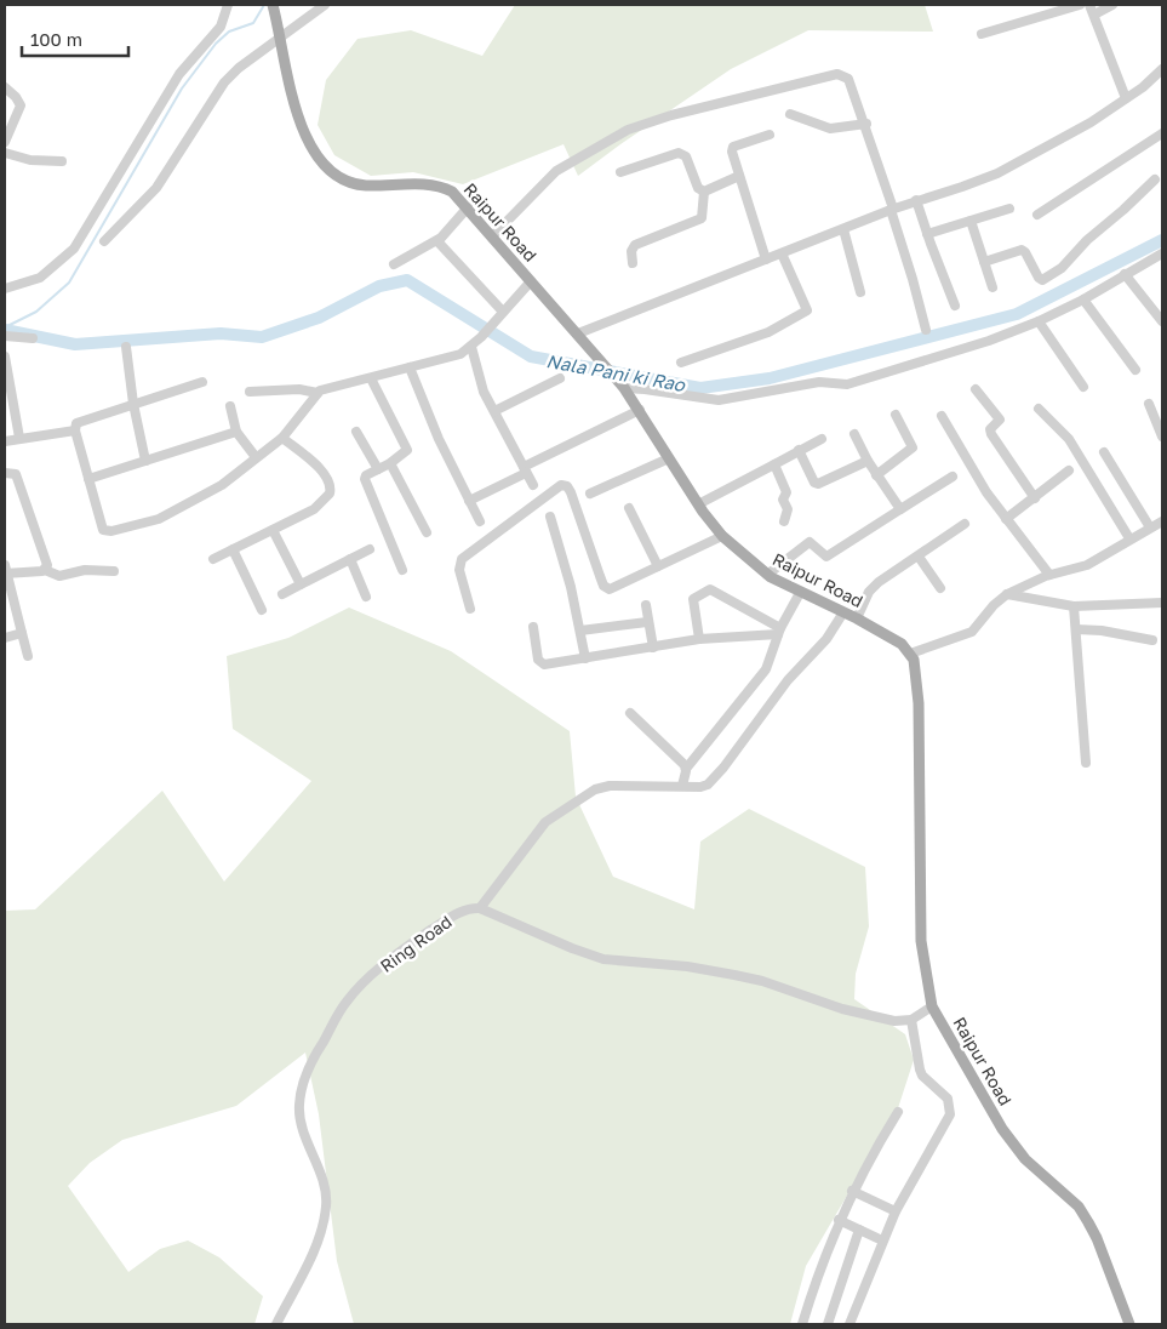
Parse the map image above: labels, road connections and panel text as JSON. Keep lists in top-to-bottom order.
{
  "streets": {
    "main road": ["Raipur Road"],
    "street": ["Ring Road"]
  },
  "water": ["Nala Pani ki Rao"],
  "scale_bar": "100 m"
}
